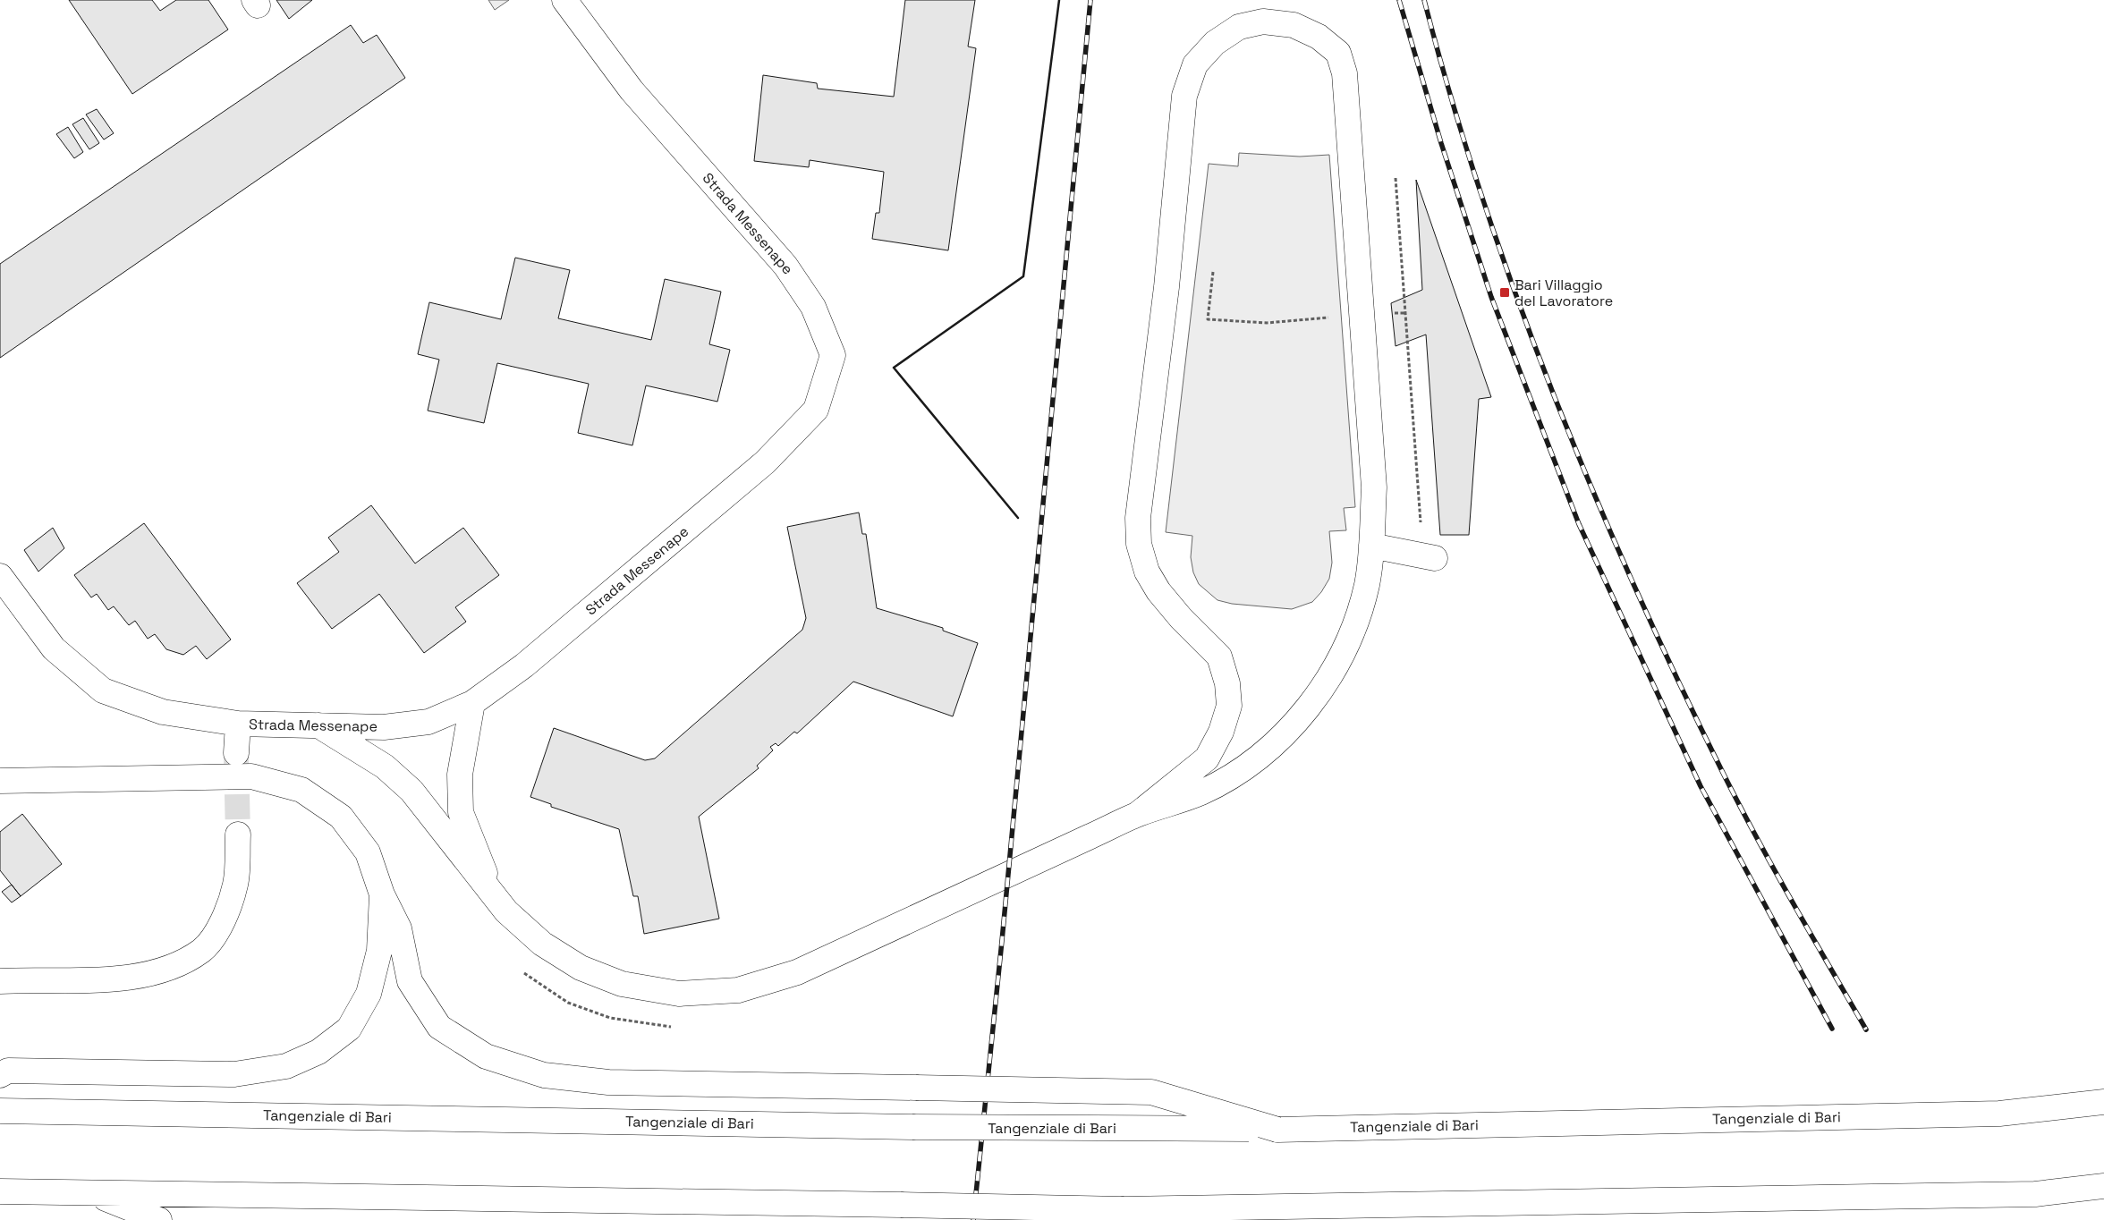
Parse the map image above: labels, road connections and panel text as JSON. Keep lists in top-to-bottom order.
{
  "streets": {
    "main road": ["Strada Messenape", "Tangenziale di Bari"]
  },
  "places": {
    "transit": ["Bari Villaggio del Lavoratore"]
  }
}
